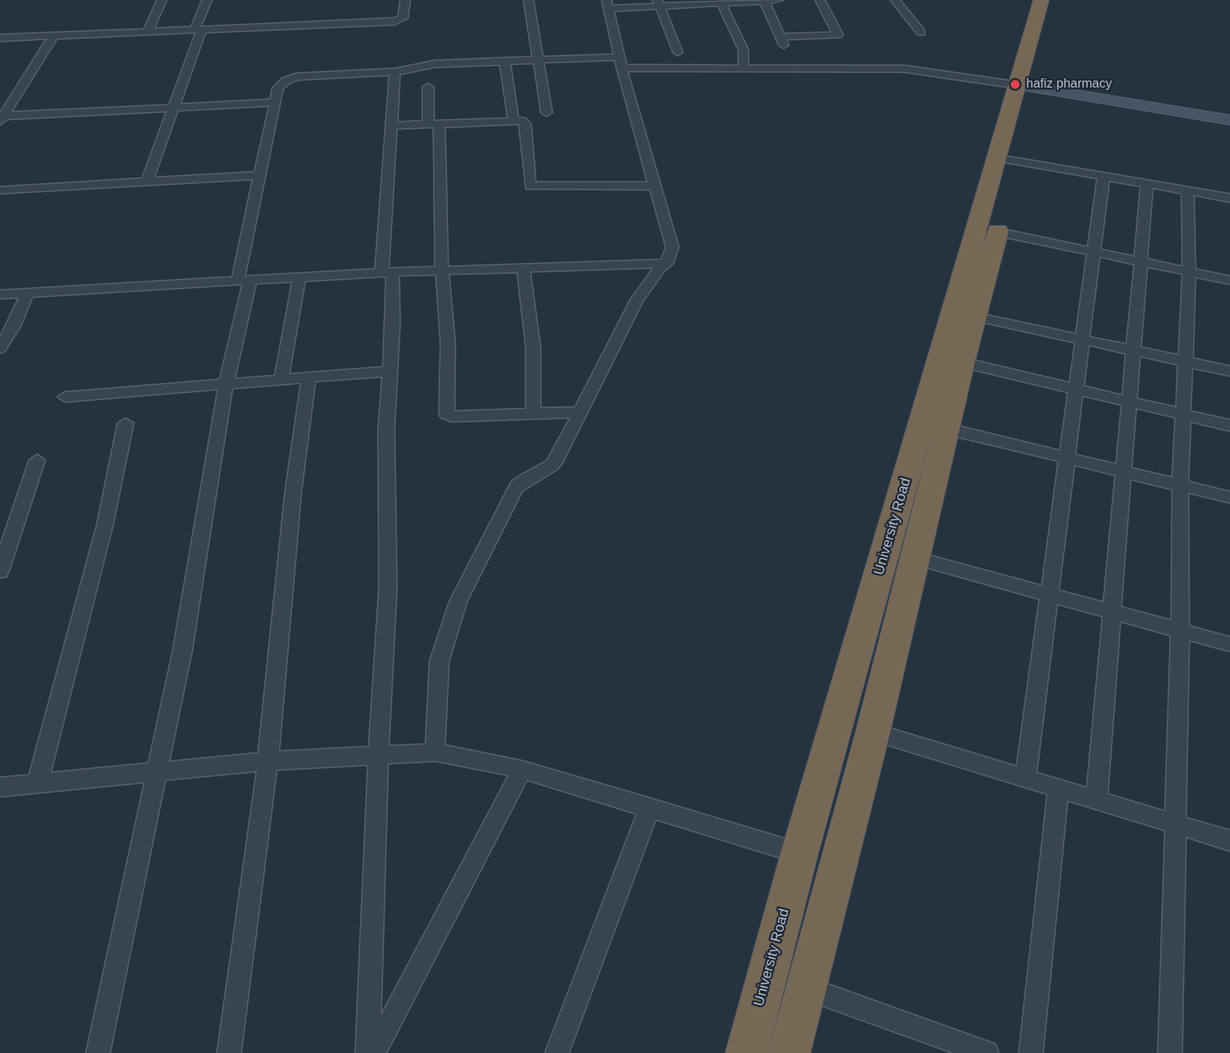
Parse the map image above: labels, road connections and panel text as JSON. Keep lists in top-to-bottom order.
{
  "streets": {
    "highway": ["University Road"]
  },
  "places": ["hafiz pharmacy"]
}
